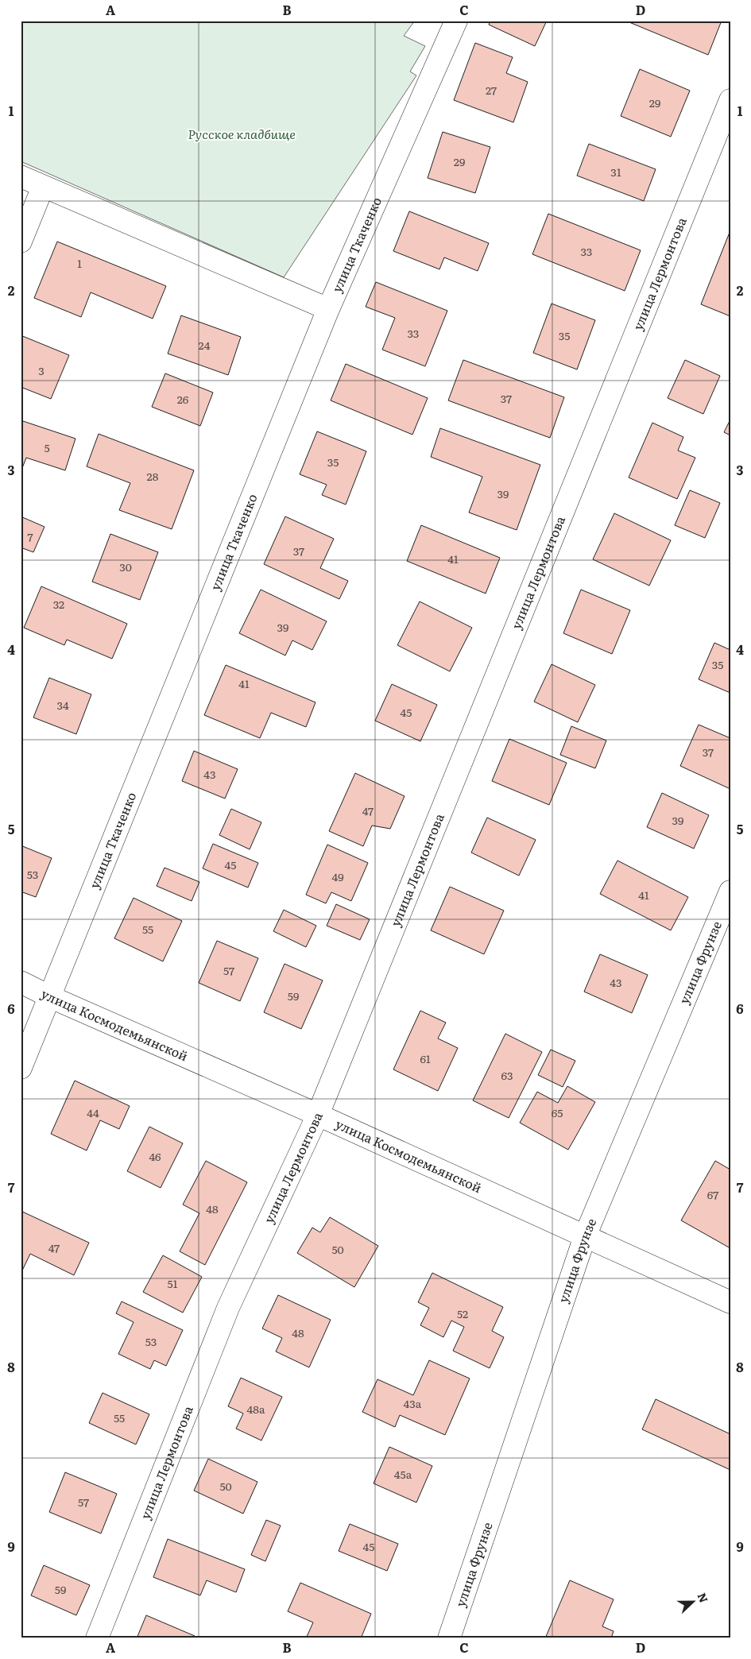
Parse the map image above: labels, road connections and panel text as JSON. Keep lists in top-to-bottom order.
{
  "streets": {
    "street": [
      "улица Ткаченко",
      "улица Лермонтова",
      "улица Фрунзе",
      "улица Космодемьянской"
    ]
  },
  "crossings": [
    ["улица Ткаченко", "улица Космодемьянской"],
    ["улица Лермонтова", "улица Космодемьянской"],
    ["улица Фрунзе", "улица Космодемьянской"]
  ],
  "parks": ["Русское кладбище"],
  "house_numbers": [
    "27",
    "29",
    "29",
    "31",
    "33",
    "1",
    "33",
    "35",
    "24",
    "3",
    "37",
    "26",
    "5",
    "35",
    "28",
    "39",
    "7",
    "37",
    "41",
    "30",
    "32",
    "39",
    "35",
    "41",
    "34",
    "45",
    "37",
    "43",
    "47",
    "39",
    "45",
    "53",
    "49",
    "41",
    "55",
    "57",
    "43",
    "59",
    "61",
    "63",
    "44",
    "65",
    "46",
    "67",
    "48",
    "47",
    "50",
    "51",
    "52",
    "48",
    "53",
    "43а",
    "48а",
    "55",
    "45а",
    "50",
    "57",
    "45",
    "59"
  ],
  "north": "right",
  "grid": {
    "columns": [
      "A",
      "B",
      "C",
      "D"
    ],
    "rows": [
      "1",
      "2",
      "3",
      "4",
      "5",
      "6",
      "7",
      "8",
      "9"
    ]
  }
}
